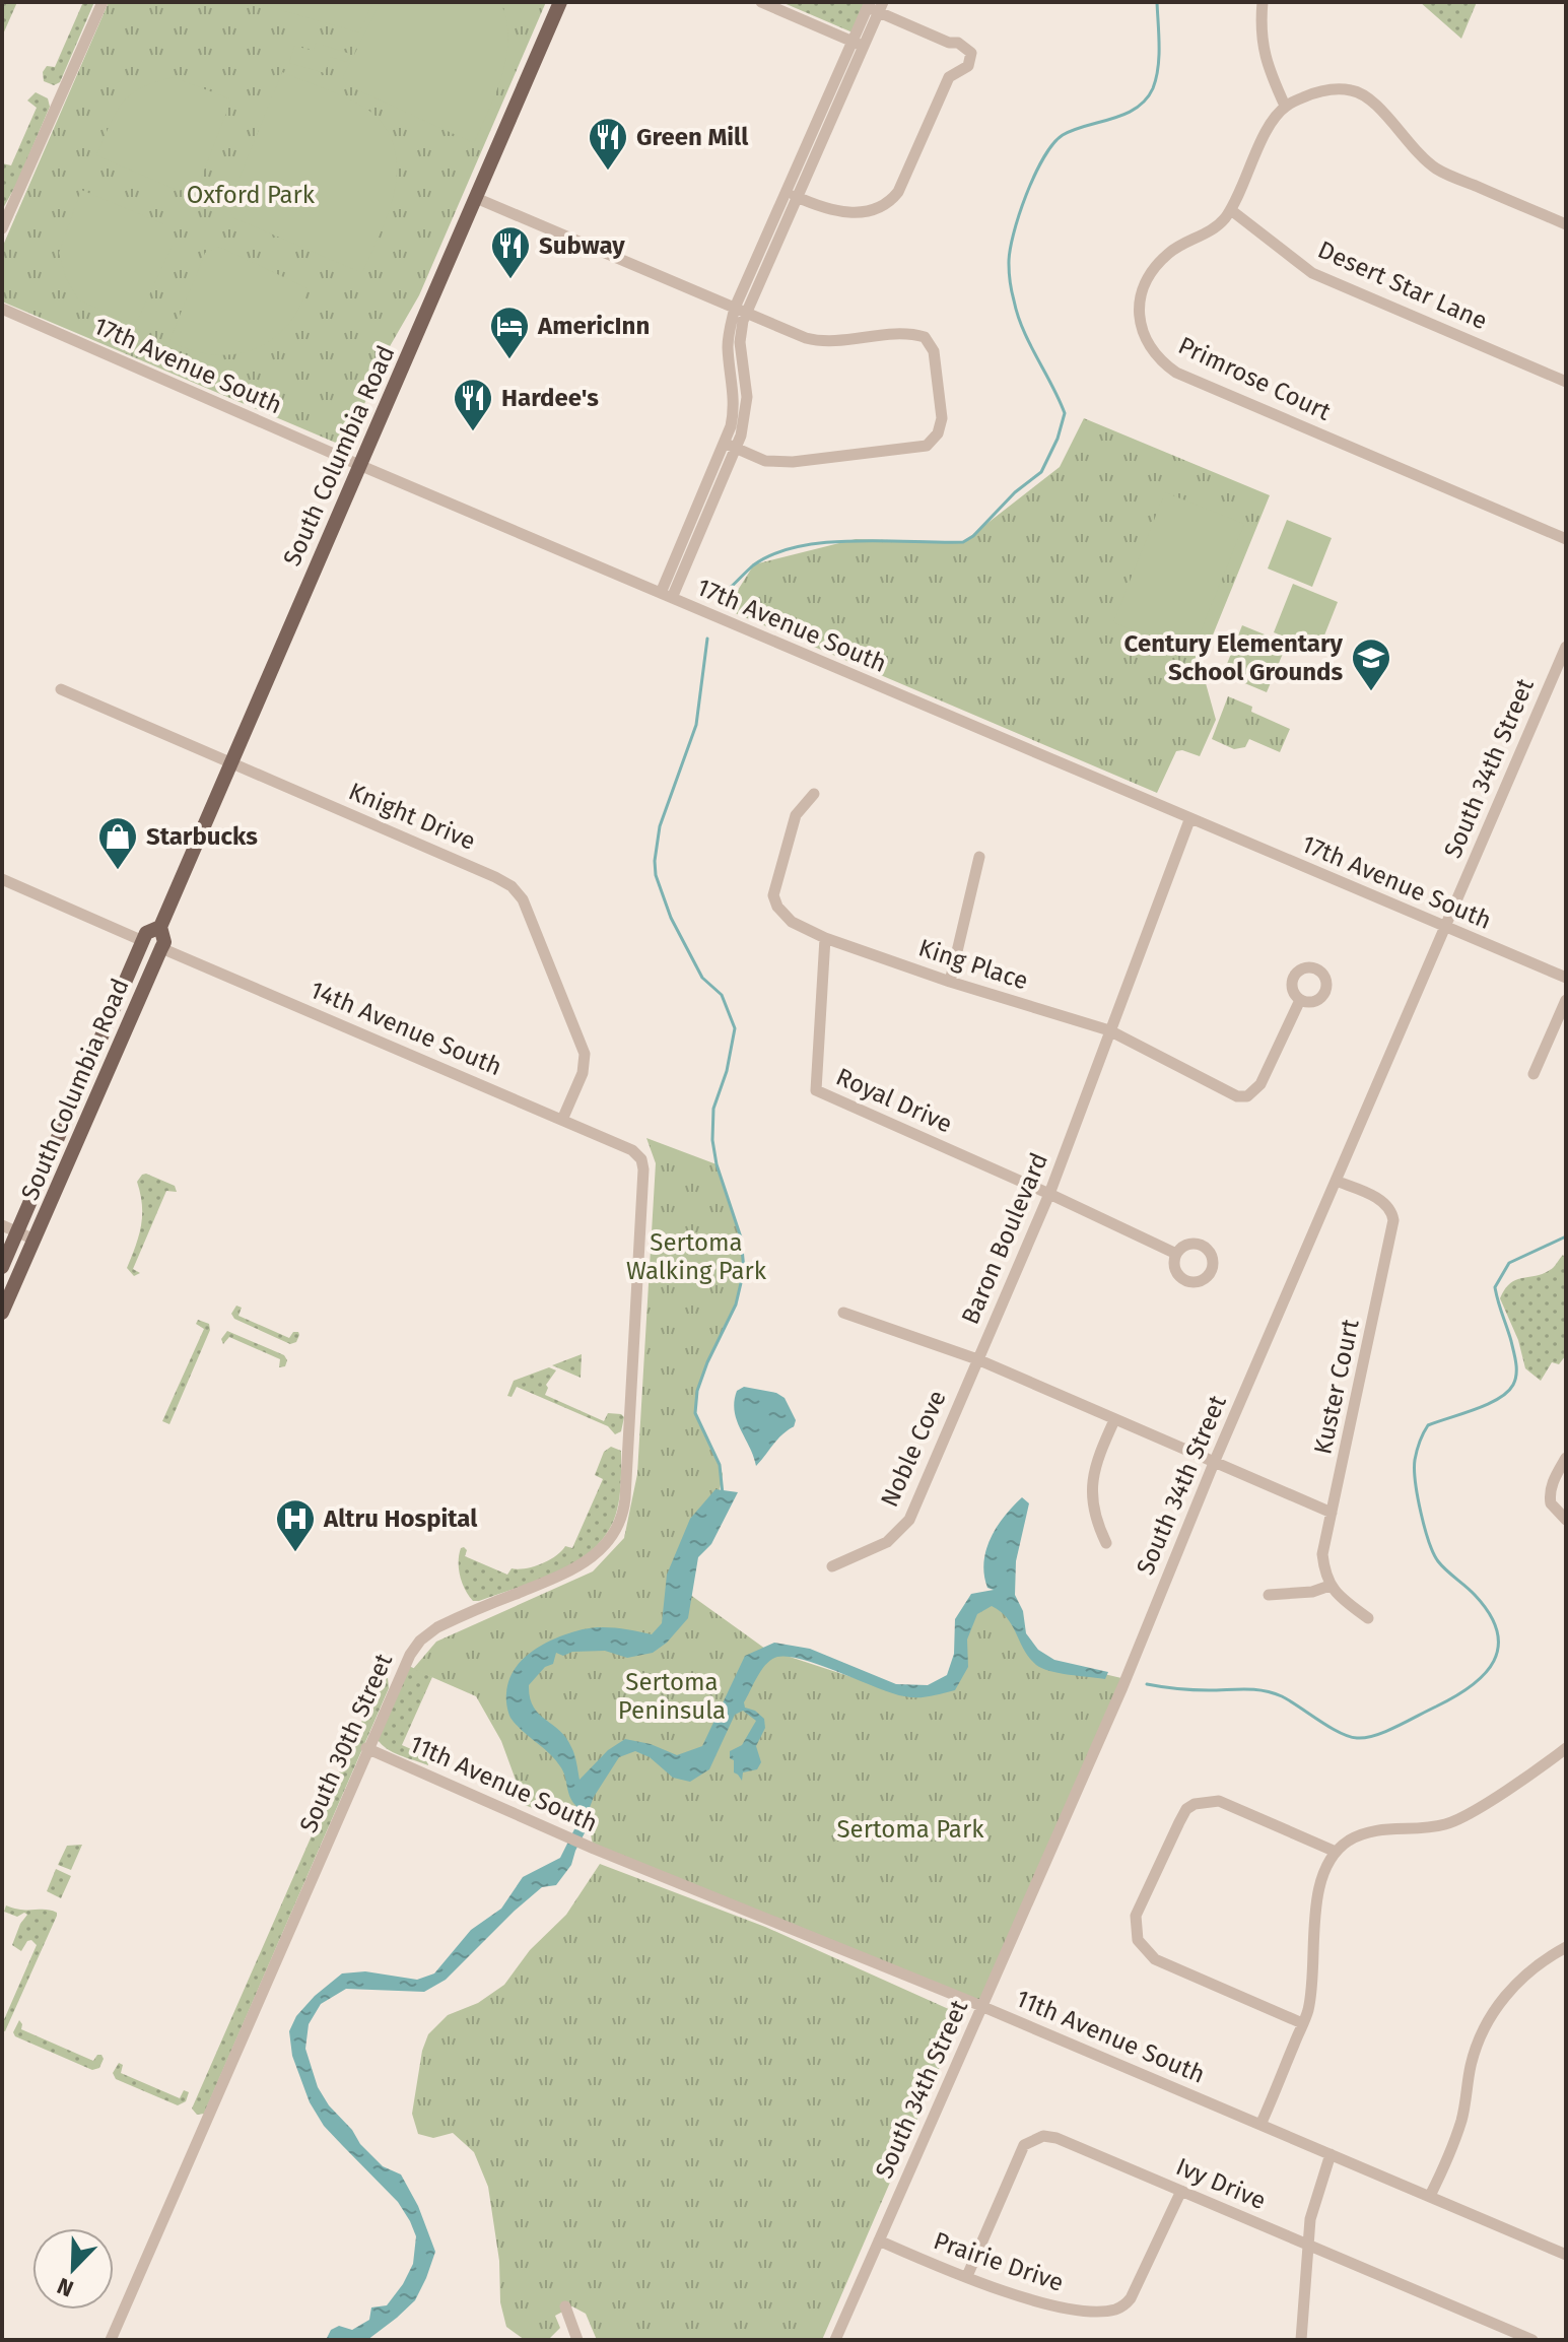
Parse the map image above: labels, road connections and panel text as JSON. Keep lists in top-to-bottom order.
{
  "streets": {
    "main road": ["South Columbia Road"],
    "street": [
      "Desert Star Lane",
      "17th Avenue South",
      "Primrose Court",
      "South 34th Street",
      "Knight Drive",
      "King Place",
      "14th Avenue South",
      "Royal Drive",
      "Baron Boulevard",
      "Kuster Court",
      "Noble Cove",
      "South 30th Street",
      "11th Avenue South",
      "Ivy Drive",
      "Prairie Drive"
    ]
  },
  "crossings": [
    ["Desert Star Lane", "Primrose Court"],
    ["17th Avenue South", "South Columbia Road"],
    ["17th Avenue South", "South 34th Street"],
    ["17th Avenue South", "Baron Boulevard"],
    ["South Columbia Road", "Knight Drive"],
    ["South Columbia Road", "14th Avenue South"],
    ["South 34th Street", "Baron Boulevard"],
    ["South 34th Street", "Kuster Court"],
    ["South 34th Street", "11th Avenue South"],
    ["South 34th Street", "Prairie Drive"],
    ["Knight Drive", "14th Avenue South"],
    ["King Place", "Royal Drive"],
    ["King Place", "Baron Boulevard"],
    ["14th Avenue South", "South 30th Street"],
    ["Royal Drive", "Baron Boulevard"],
    ["Baron Boulevard", "Kuster Court"],
    ["Baron Boulevard", "Noble Cove"],
    ["South 30th Street", "11th Avenue South"],
    ["Ivy Drive", "Prairie Drive"]
  ],
  "parks": [
    "Oxford Park",
    "Sertoma Walking Park",
    "Sertoma Peninsula",
    "Sertoma Park"
  ],
  "places": {
    "restaurant": ["Green Mill", "Subway", "Hardee's"],
    "hotel": ["AmericInn"],
    "school or university": ["Century Elementary School Grounds"],
    "shop": ["Starbucks"],
    "hospital": ["Altru Hospital"]
  },
  "north": "bottom left"
}
